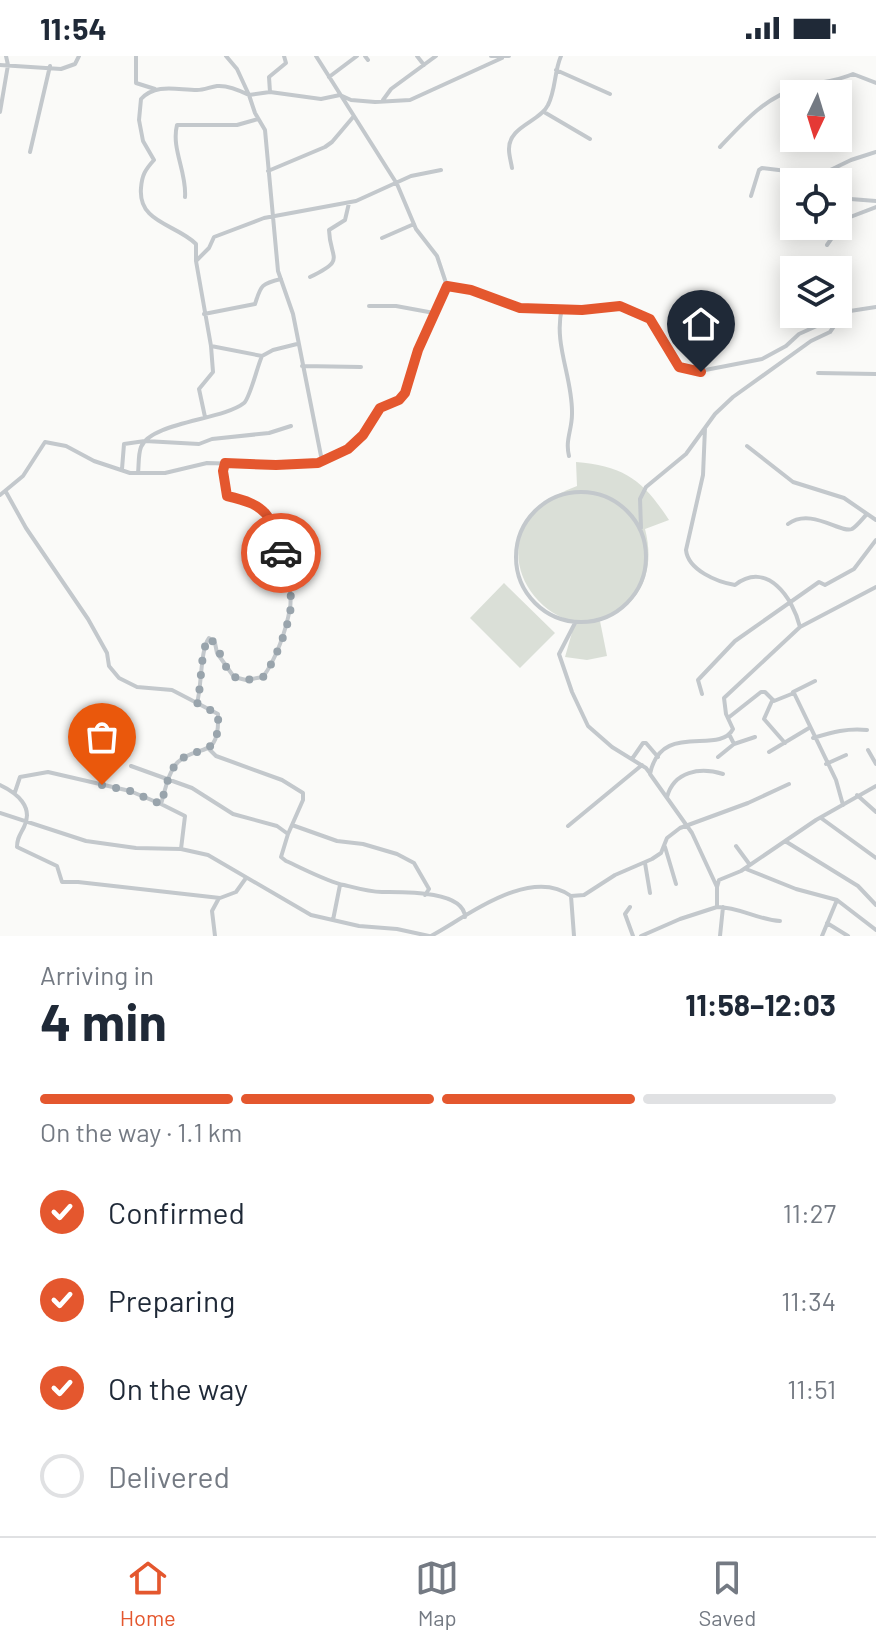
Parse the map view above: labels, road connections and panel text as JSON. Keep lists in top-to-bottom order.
{
  "north": "bottom",
  "page": {
    "status": "11:54",
    "heading": ["4 min", "Arriving in", "11:58–12:03"],
    "bar": "On the way · 1.1 km",
    "list": [
      ["Confirmed", "11:27"],
      ["Preparing", "11:34"],
      ["On the way", "11:51"],
      "Delivered"
    ],
    "tabs": ["Home", "Map", "Saved"]
  }
}
